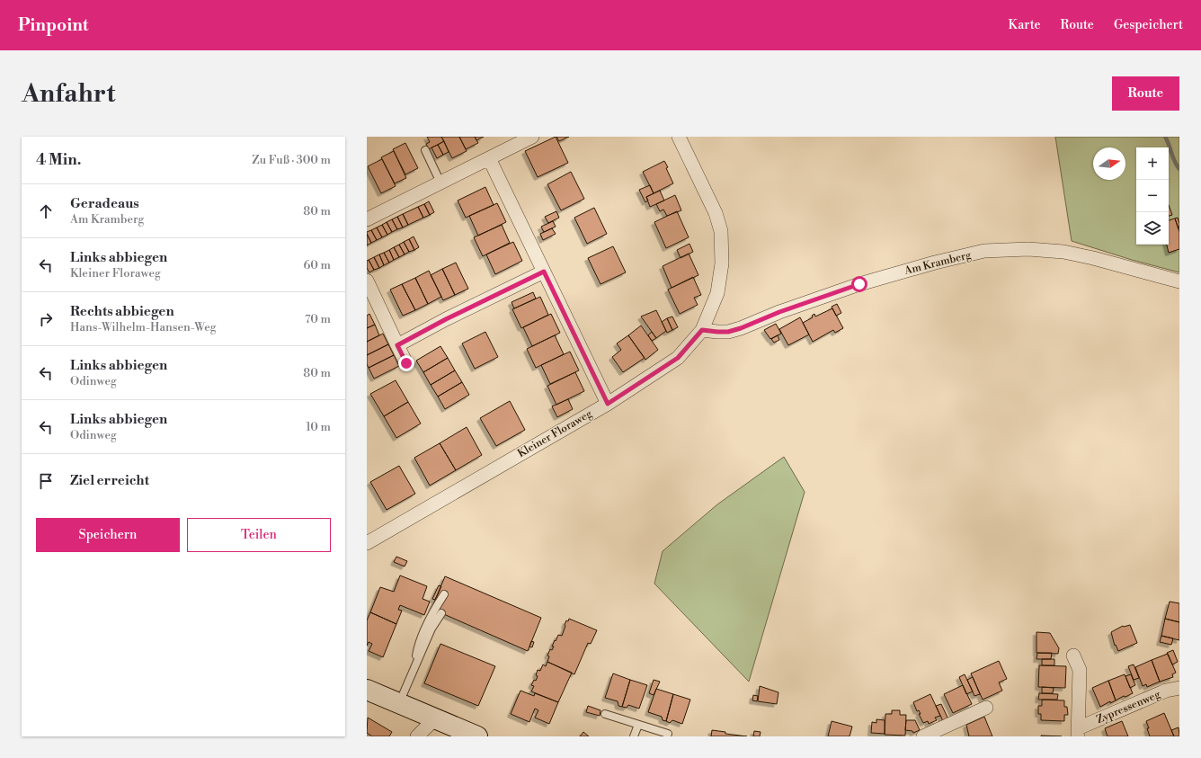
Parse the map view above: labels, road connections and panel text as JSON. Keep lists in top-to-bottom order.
{
  "streets": {
    "street": ["Am Kramberg", "Kleiner Floraweg", "Zypressenweg"]
  },
  "crossings": [
    ["Am Kramberg", "Kleiner Floraweg"]
  ],
  "north": "right",
  "page": {
    "header": "Pinpoint",
    "nav": ["Karte", "Route", "Gespeichert"],
    "buttons": [
      "Route",
      ["Speichern", "Teilen"]
    ],
    "title": "Anfahrt",
    "heading": ["4 Min.", "Zu Fuß · 300 m"],
    "map_buttons": ["+", "−"],
    "list": [
      ["Geradeaus", "Am Kramberg", "80 m"],
      ["Links abbiegen", "Kleiner Floraweg", "60 m"],
      ["Rechts abbiegen", "Hans-Wilhelm-Hansen-Weg", "70 m"],
      ["Links abbiegen", "Odinweg", "80 m"],
      ["Links abbiegen", "Odinweg", "10 m"],
      "Ziel erreicht"
    ]
  }
}
